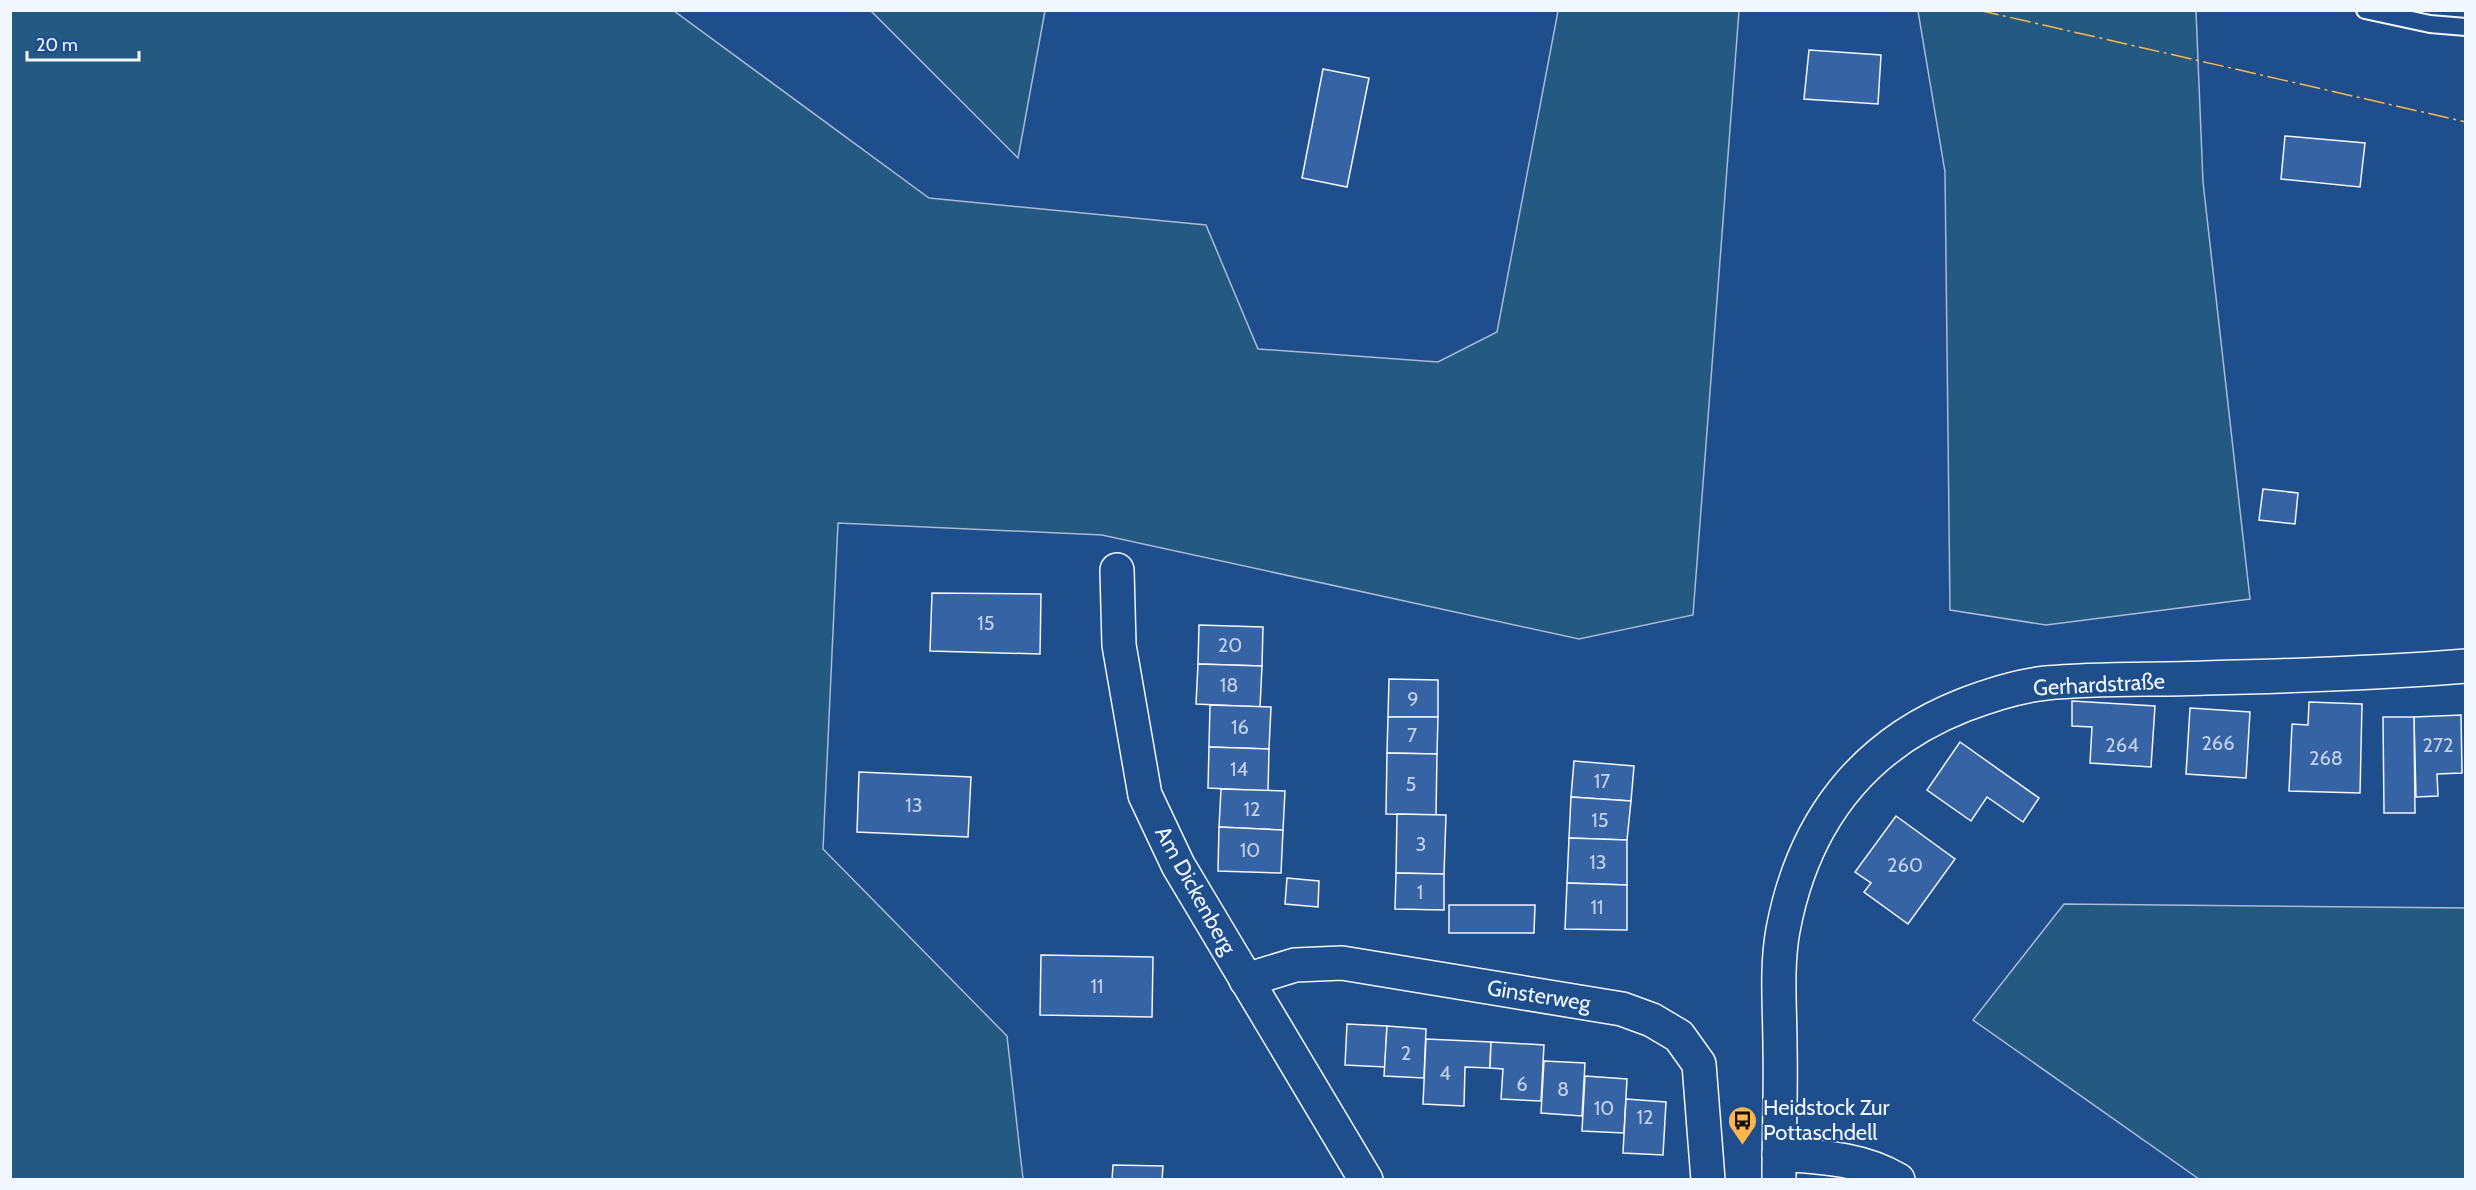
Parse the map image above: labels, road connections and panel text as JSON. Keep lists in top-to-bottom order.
{
  "streets": {
    "street": ["Gerhardstraße", "Am Dickenberg", "Ginsterweg"]
  },
  "crossings": [
    ["Am Dickenberg", "Ginsterweg"]
  ],
  "places": {
    "bus stop": ["Heidstock Zur Pottaschdell"]
  },
  "house_numbers": [
    "15",
    "20",
    "18",
    "9",
    "16",
    "7",
    "266",
    "264",
    "272",
    "268",
    "14",
    "17",
    "5",
    "13",
    "12",
    "15",
    "3",
    "10",
    "13",
    "260",
    "1",
    "11",
    "11",
    "2",
    "4",
    "6",
    "8",
    "10",
    "12"
  ],
  "scale_bar": "20 m"
}
